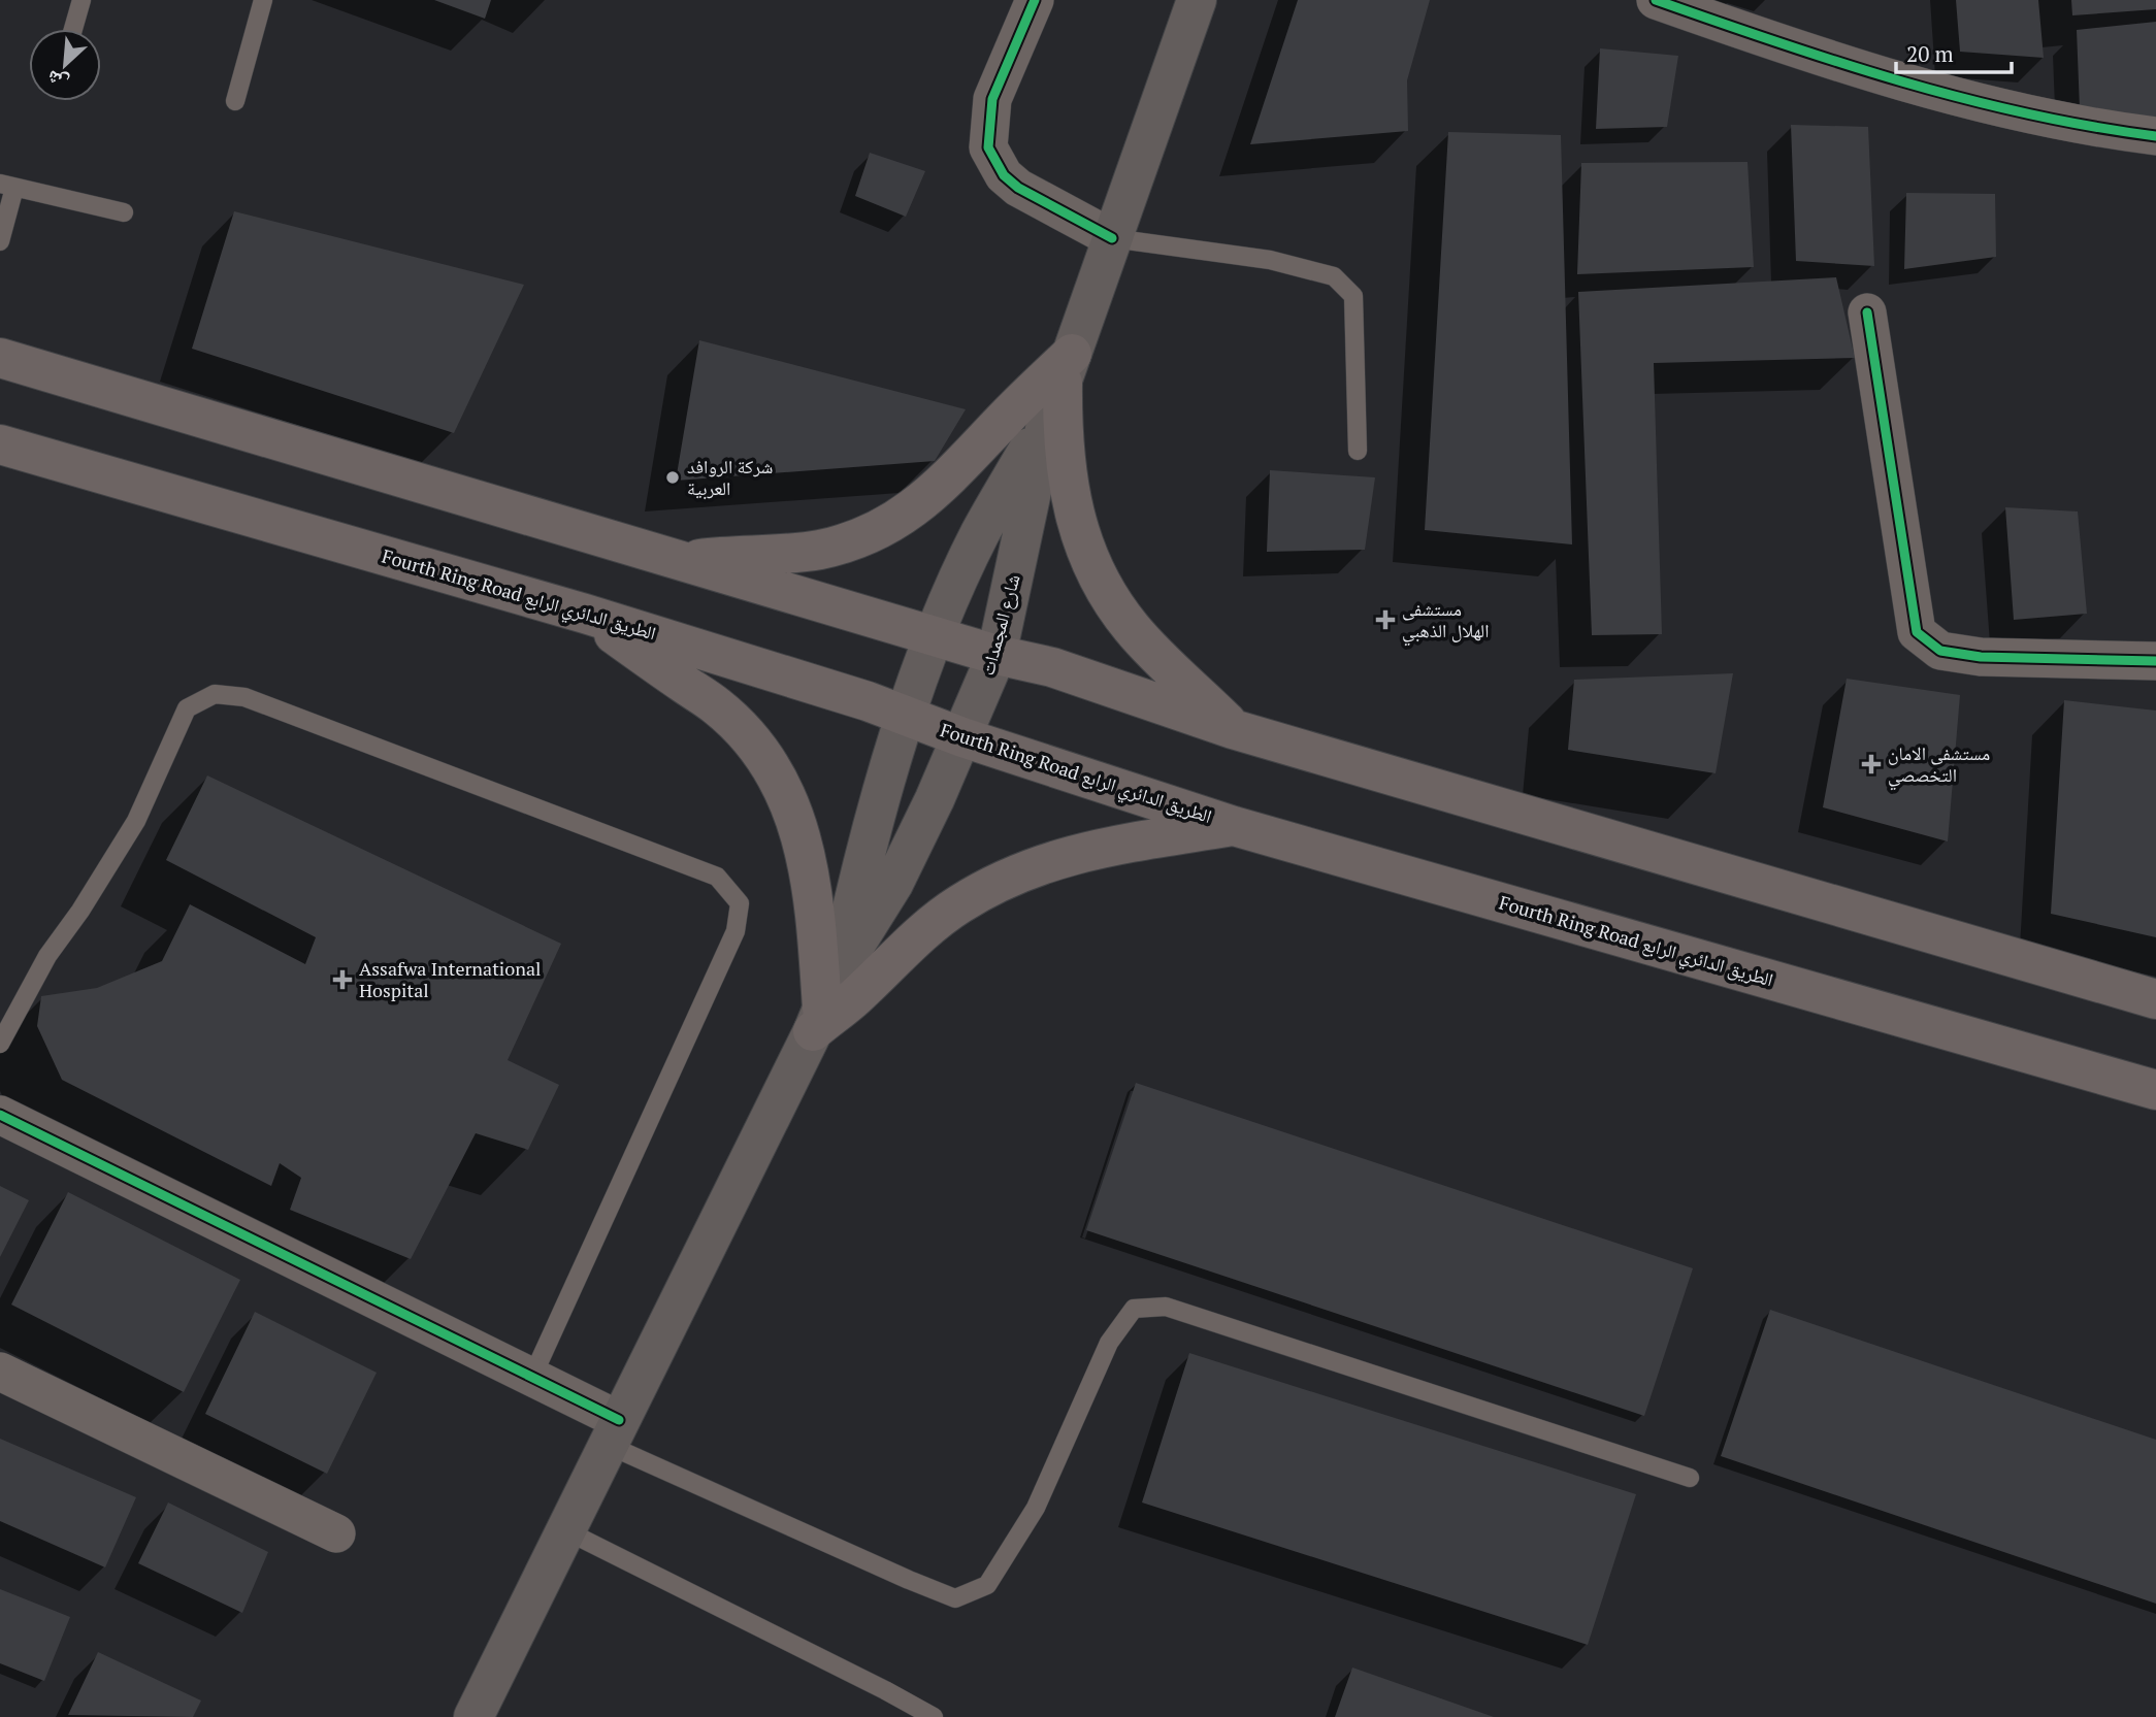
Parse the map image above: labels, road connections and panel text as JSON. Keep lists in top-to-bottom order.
{
  "streets": {
    "main road": ["Fourth Ring Road الطريق الدائري الرابع", "شارع المجمدات"]
  },
  "crossings": [
    ["Fourth Ring Road الطريق الدائري الرابع", "شارع المجمدات"]
  ],
  "places": {
    "other": ["شركة الروافد العربية"],
    "health": ["مستشفى الهلال الذهبي", "مستشفى الامان التخصصي", "Assafwa International Hospital"]
  },
  "scale_bar": "20 m",
  "north": "bottom left"
}
